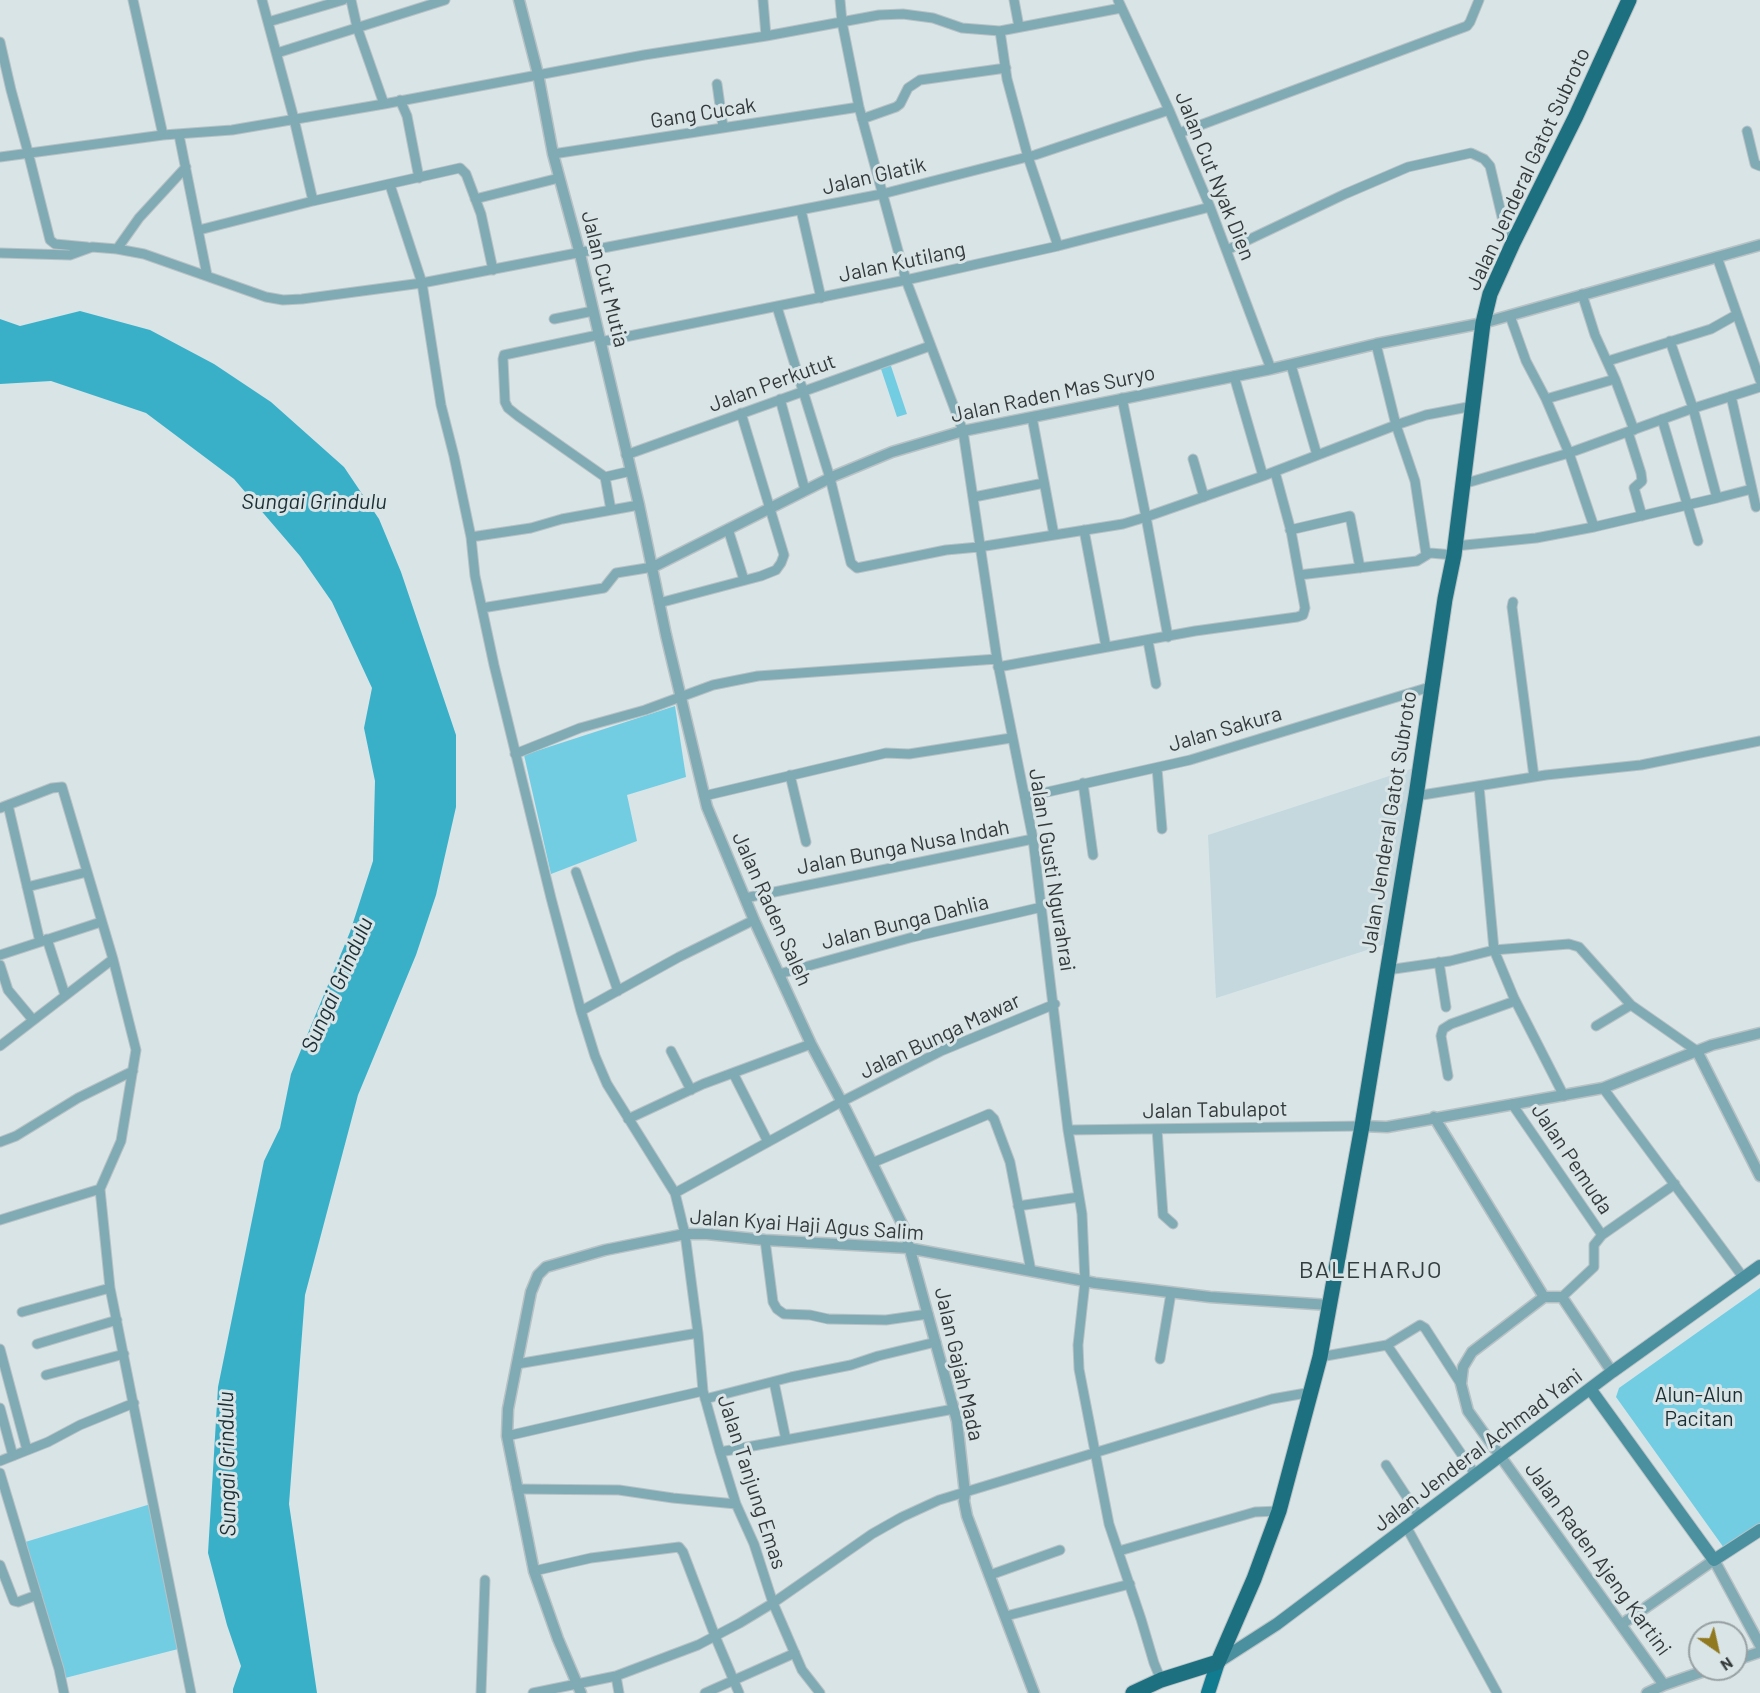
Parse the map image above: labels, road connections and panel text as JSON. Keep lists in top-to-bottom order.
{
  "streets": {
    "highway": ["Jalan Jenderal Gatot Subroto"],
    "main road": ["Jalan Jenderal Achmad Yani"],
    "street": [
      "Gang Cucak",
      "Jalan Glatik",
      "Jalan Cut Nyak Dien",
      "Jalan Kutilang",
      "Jalan Cut Mutia",
      "Jalan Perkutut",
      "Jalan Raden Mas Suryo",
      "Jalan Sakura",
      "Jalan Bunga Nusa Indah",
      "Jalan I Gusti Ngurahrai",
      "Jalan Raden Saleh",
      "Jalan Bunga Dahlia",
      "Jalan Bunga Mawar",
      "Jalan Tabulapot",
      "Jalan Pemuda",
      "Jalan Kyai Haji Agus Salim",
      "Jalan Gajah Mada",
      "Jalan Tanjung Emas",
      "Jalan Raden Ajeng Kartini"
    ]
  },
  "crossings": [
    ["Gang Cucak", "Jalan Cut Mutia"],
    ["Gang Cucak", "Jalan I Gusti Ngurahrai"],
    ["Jalan Jenderal Gatot Subroto", "Jalan Raden Mas Suryo"],
    ["Jalan Jenderal Gatot Subroto", "Jalan Sakura"],
    ["Jalan Jenderal Gatot Subroto", "Jalan Tabulapot"],
    ["Jalan Jenderal Gatot Subroto", "Jalan Kyai Haji Agus Salim"],
    ["Jalan Jenderal Gatot Subroto", "Jalan Jenderal Achmad Yani"],
    ["Jalan Glatik", "Jalan Cut Nyak Dien"],
    ["Jalan Glatik", "Jalan Cut Mutia"],
    ["Jalan Glatik", "Jalan I Gusti Ngurahrai"],
    ["Jalan Glatik", "Jalan Tanjung Emas"],
    ["Jalan Cut Nyak Dien", "Jalan Kutilang"],
    ["Jalan Cut Nyak Dien", "Jalan Raden Mas Suryo"],
    ["Jalan Kutilang", "Jalan Cut Mutia"],
    ["Jalan Kutilang", "Jalan I Gusti Ngurahrai"],
    ["Jalan Cut Mutia", "Jalan Perkutut"],
    ["Jalan Cut Mutia", "Jalan Raden Mas Suryo"],
    ["Jalan Cut Mutia", "Jalan Raden Saleh"],
    ["Jalan Perkutut", "Jalan I Gusti Ngurahrai"],
    ["Jalan Raden Mas Suryo", "Jalan I Gusti Ngurahrai"],
    ["Jalan Raden Mas Suryo", "Jalan Raden Saleh"],
    ["Jalan Sakura", "Jalan I Gusti Ngurahrai"],
    ["Jalan Bunga Nusa Indah", "Jalan I Gusti Ngurahrai"],
    ["Jalan Bunga Nusa Indah", "Jalan Raden Saleh"],
    ["Jalan I Gusti Ngurahrai", "Jalan Bunga Dahlia"],
    ["Jalan I Gusti Ngurahrai", "Jalan Bunga Mawar"],
    ["Jalan I Gusti Ngurahrai", "Jalan Tabulapot"],
    ["Jalan I Gusti Ngurahrai", "Jalan Kyai Haji Agus Salim"],
    ["Jalan Raden Saleh", "Jalan Bunga Dahlia"],
    ["Jalan Raden Saleh", "Jalan Bunga Mawar"],
    ["Jalan Raden Saleh", "Jalan Kyai Haji Agus Salim"],
    ["Jalan Raden Saleh", "Jalan Gajah Mada"],
    ["Jalan Bunga Mawar", "Jalan Tanjung Emas"],
    ["Jalan Kyai Haji Agus Salim", "Jalan Gajah Mada"],
    ["Jalan Kyai Haji Agus Salim", "Jalan Tanjung Emas"],
    ["Jalan Jenderal Achmad Yani", "Jalan Raden Ajeng Kartini"]
  ],
  "districts": ["BALEHARJO"],
  "water": ["Sungai Grindulu"],
  "parks": ["Alun-Alun Pacitan"],
  "north": "bottom right"
}
